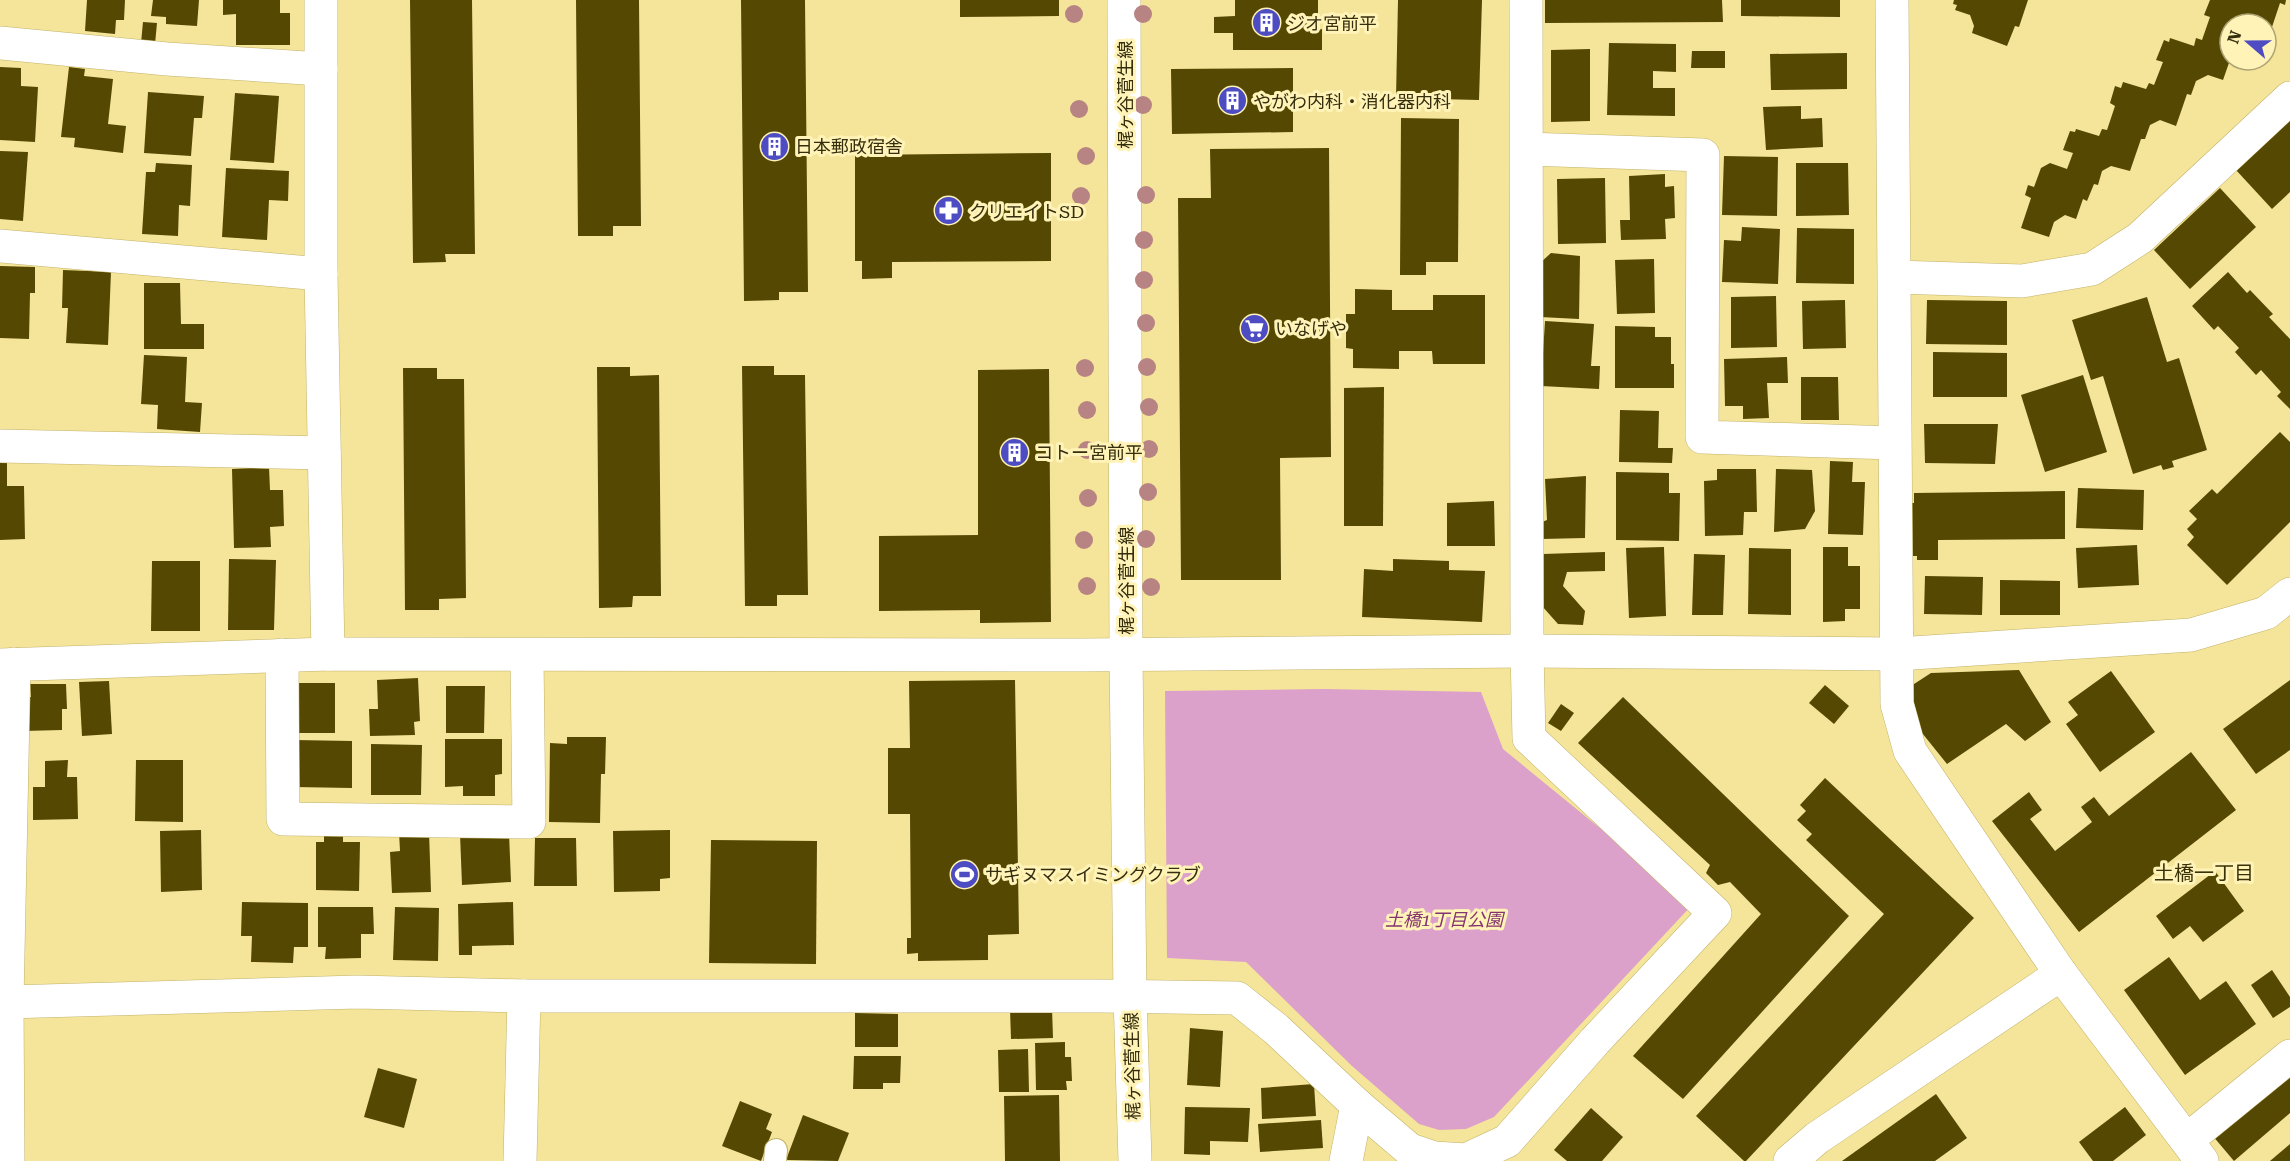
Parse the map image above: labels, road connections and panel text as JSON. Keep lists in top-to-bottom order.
{
  "streets": {
    "street": ["梶ヶ谷菅生線"]
  },
  "districts": ["土橋一丁目"],
  "parks": ["土橋1丁目公園"],
  "places": {
    "building": [
      "ジオ宮前平",
      "やがわ内科・消化器内科",
      "日本郵政宿舎",
      "コトー宮前平"
    ],
    "pharmacy": ["クリエイトSD"],
    "supermarket": ["いなげや"],
    "sports": ["サギヌマスイミングクラブ"]
  },
  "north": "left"
}
